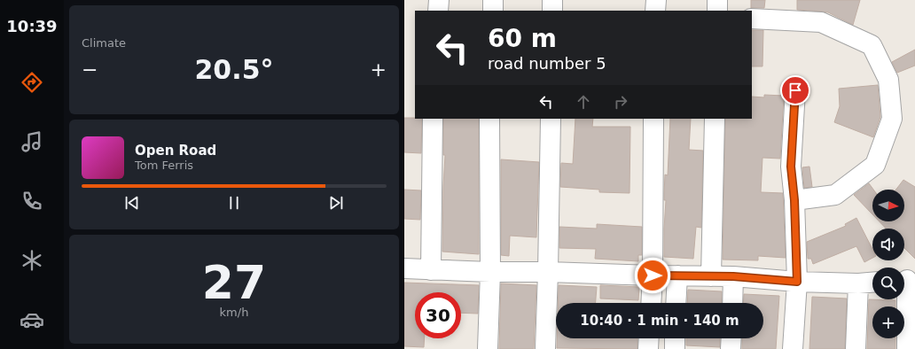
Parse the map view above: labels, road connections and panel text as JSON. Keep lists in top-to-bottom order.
{
  "north": "right",
  "page": {
    "tabs": "10:39",
    "tile": [
      "Climate",
      ["27", "km/h"]
    ],
    "turn": ["60 m", "road number 5"],
    "heat": ["−", "20.5°", "+"],
    "song": ["Open Road", "Tom Ferris"],
    "map_buttons": "+",
    "limit": "30",
    "trip": "10:40 · 1 min · 140 m"
  }
}
